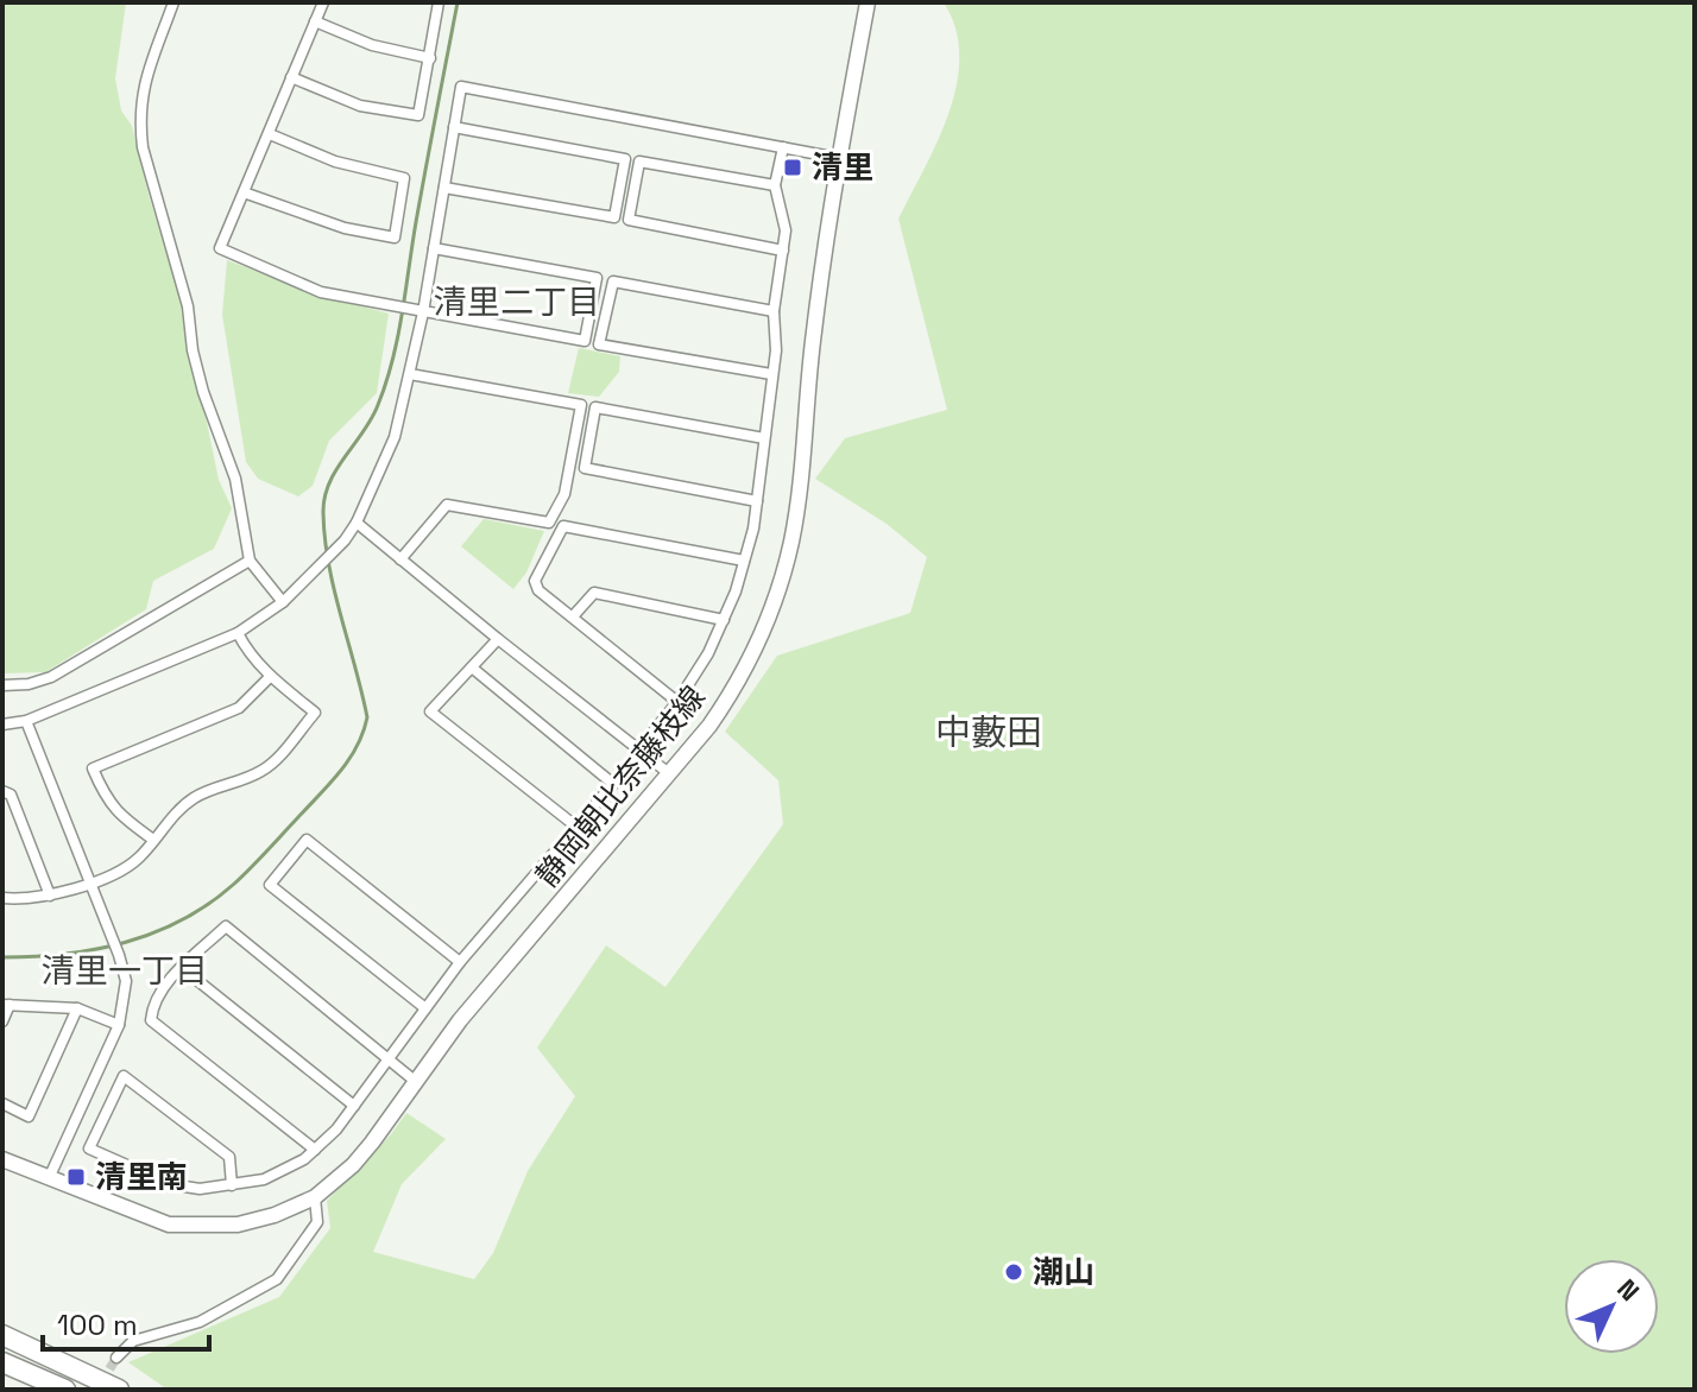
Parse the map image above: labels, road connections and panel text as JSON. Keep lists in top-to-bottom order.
{
  "streets": {
    "main road": ["静岡朝比奈藤枝線"]
  },
  "districts": ["清里二丁目", "中藪田", "清里一丁目"],
  "places": {
    "transit": ["清里", "清里南"],
    "other": ["潮山"]
  },
  "scale_bar": "100 m",
  "north": "top right"
}
